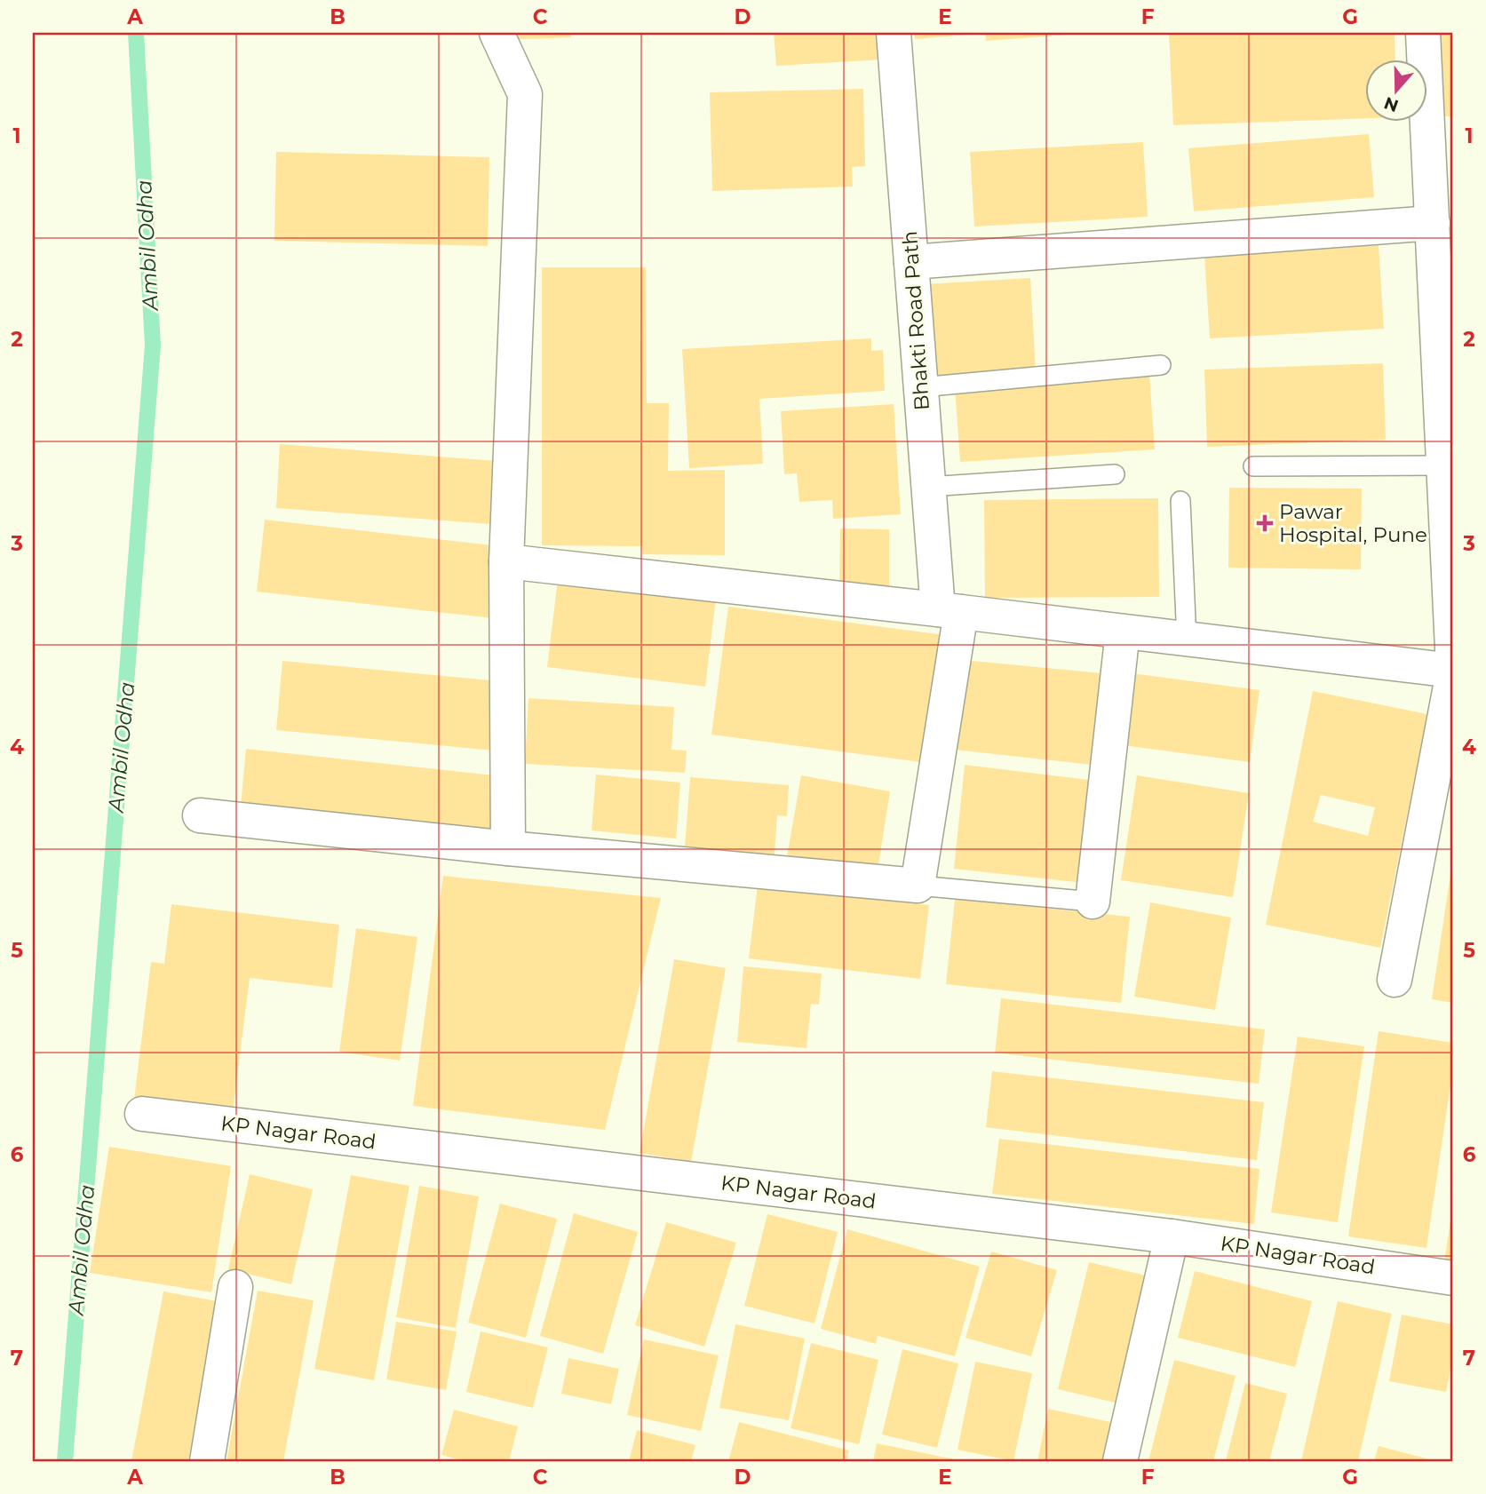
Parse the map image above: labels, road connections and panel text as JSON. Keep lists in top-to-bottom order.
{
  "streets": {
    "street": ["Bhakti Road Path", "KP Nagar Road"]
  },
  "water": ["Ambil Odha"],
  "places": {
    "health": ["Pawar Hospital, Pune"]
  },
  "north": "bottom",
  "grid": {
    "columns": [
      "A",
      "B",
      "C",
      "D",
      "E",
      "F",
      "G"
    ],
    "rows": [
      "1",
      "2",
      "3",
      "4",
      "5",
      "6",
      "7"
    ]
  }
}
